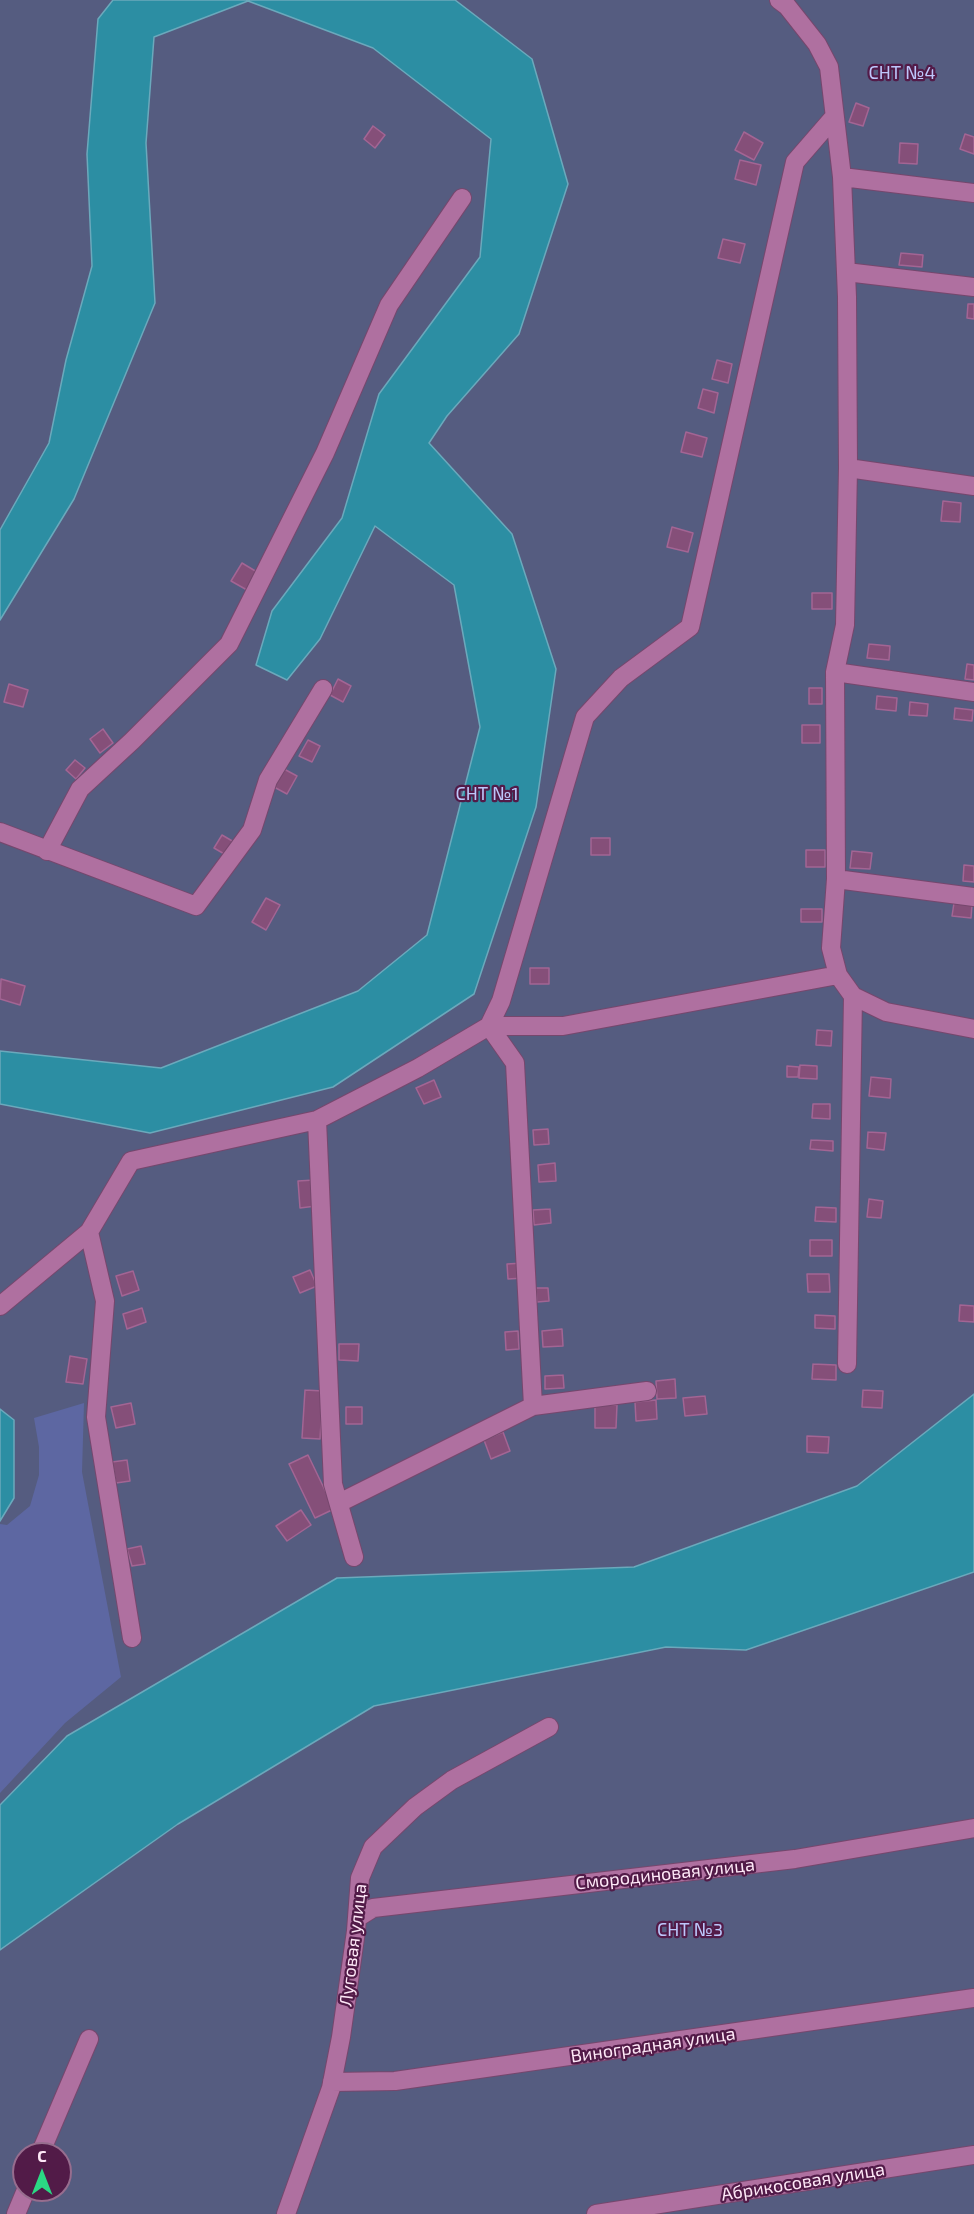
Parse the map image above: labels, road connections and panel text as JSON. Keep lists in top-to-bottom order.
{
  "streets": {
    "street": [
      "Смородиновая улица",
      "Луговая улица",
      "Виноградная улица",
      "Абрикосовая улица"
    ]
  },
  "crossings": [
    ["Смородиновая улица", "Луговая улица"],
    ["Луговая улица", "Виноградная улица"]
  ],
  "parks": ["СНТ №4", "СНТ №1", "СНТ №3"],
  "north": "top"
}
